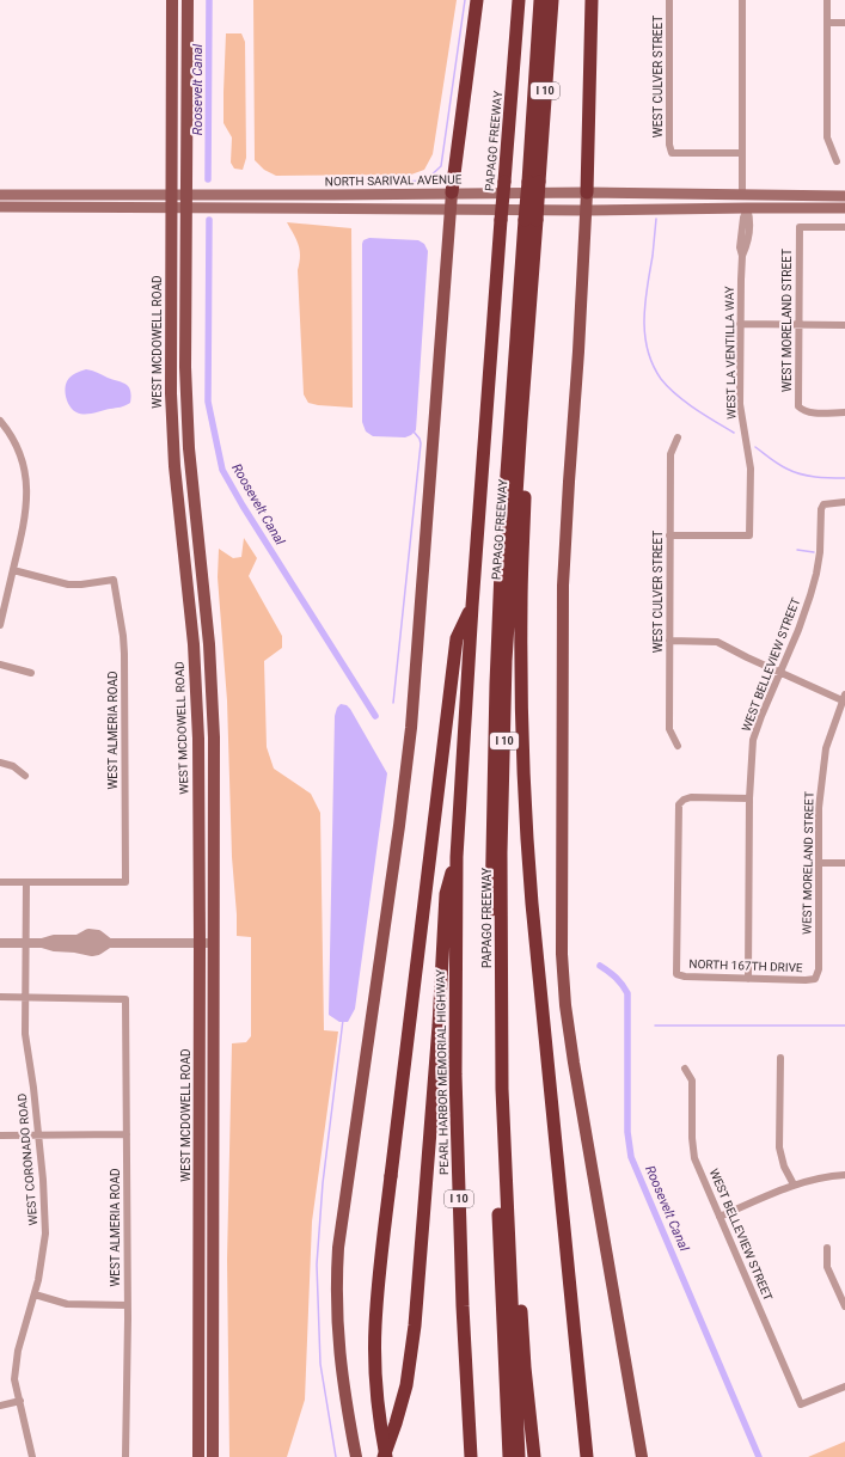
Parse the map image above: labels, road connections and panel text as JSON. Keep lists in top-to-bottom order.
{
  "streets": {
    "highway": ["I 10", "PAPAGO FREEWAY", "PEARL HARBOR MEMORIAL HIGHWAY"],
    "main road": ["NORTH SARIVAL AVENUE", "WEST MCDOWELL ROAD"],
    "street": [
      "WEST CULVER STREET",
      "WEST MORELAND STREET",
      "WEST LA VENTILLA WAY",
      "WEST BELLEVIEW STREET",
      "WEST ALMERIA ROAD",
      "NORTH 167TH DRIVE",
      "WEST CORONADO ROAD"
    ]
  },
  "crossings": [
    ["WEST CULVER STREET", "WEST LA VENTILLA WAY"],
    ["I 10", "PAPAGO FREEWAY"],
    ["PAPAGO FREEWAY", "PEARL HARBOR MEMORIAL HIGHWAY"],
    ["NORTH SARIVAL AVENUE", "WEST MCDOWELL ROAD"],
    ["NORTH SARIVAL AVENUE", "WEST LA VENTILLA WAY"],
    ["WEST MORELAND STREET", "NORTH 167TH DRIVE"],
    ["WEST BELLEVIEW STREET", "NORTH 167TH DRIVE"],
    ["WEST ALMERIA ROAD", "WEST CORONADO ROAD"]
  ],
  "water": ["Roosevelt Canal"]
}
